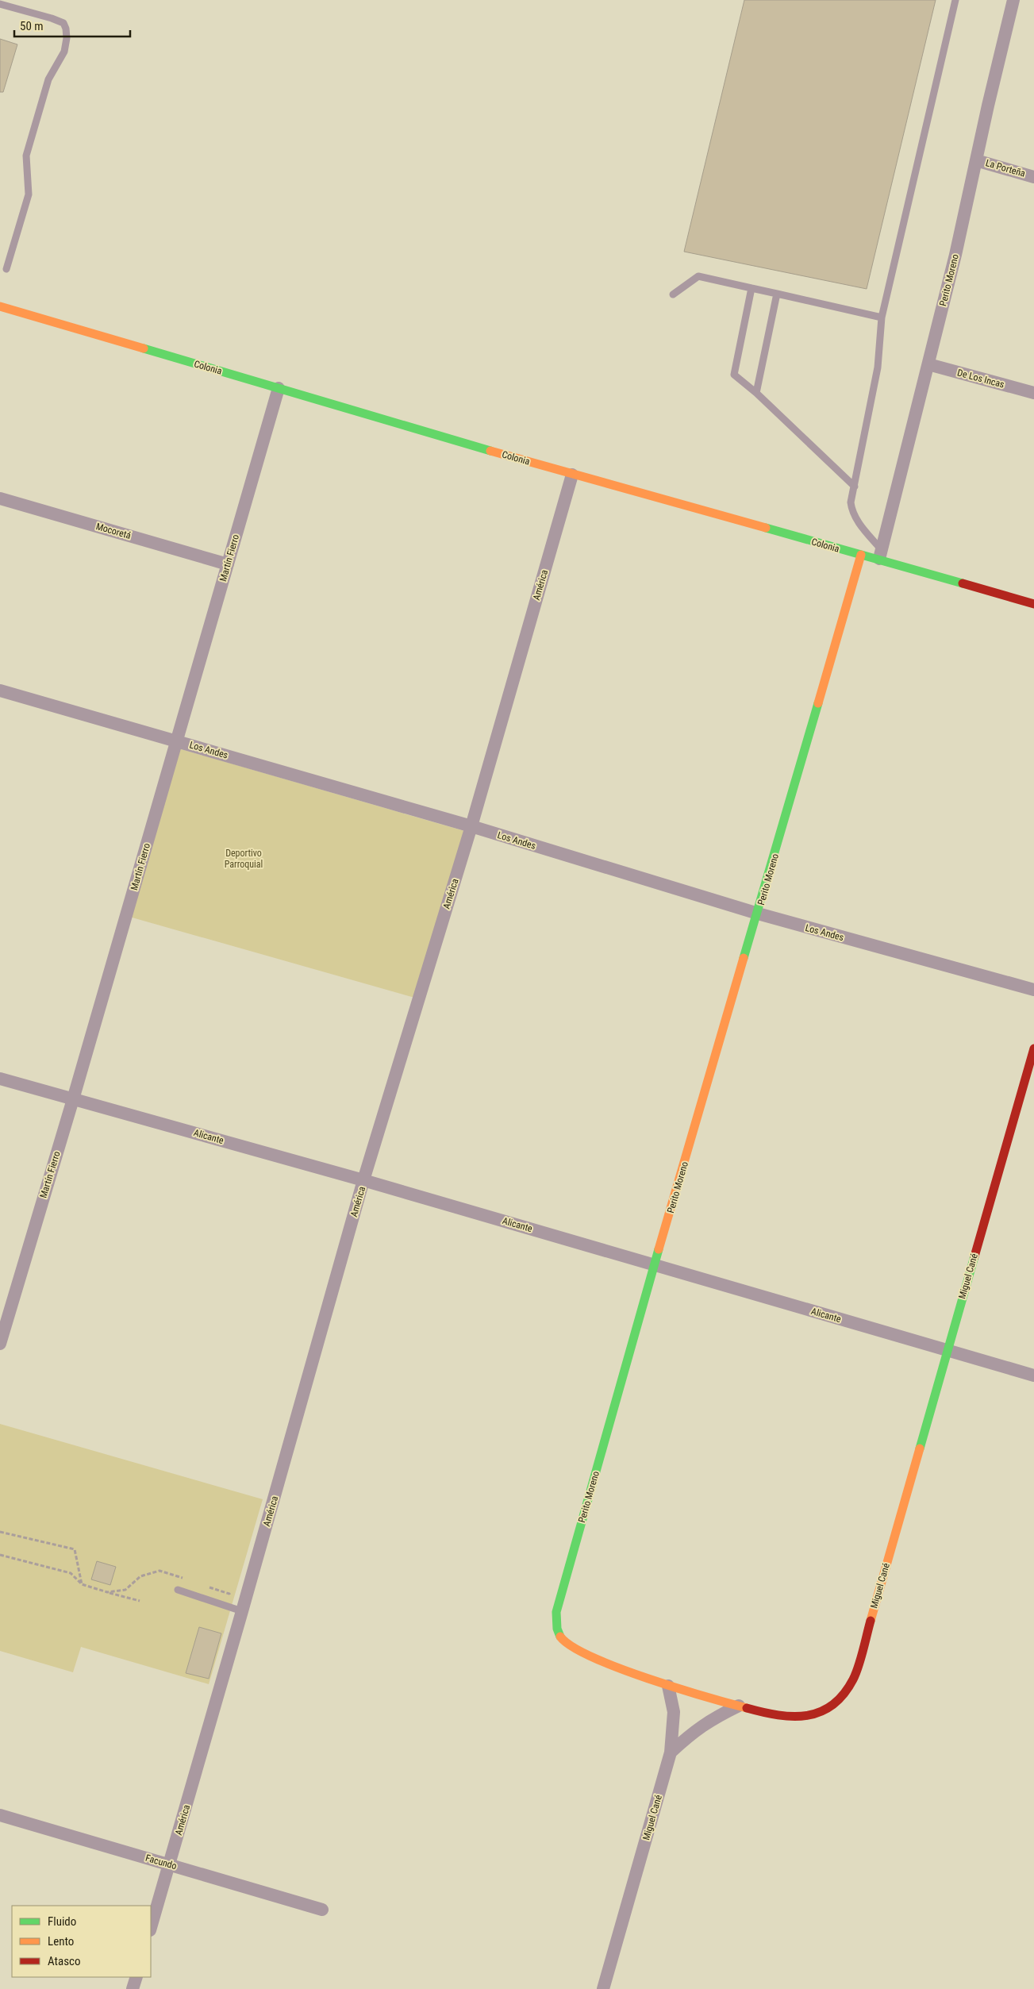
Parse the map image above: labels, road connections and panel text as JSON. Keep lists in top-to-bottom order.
{
  "streets": {
    "street": [
      "La Porteña",
      "Perito Moreno",
      "Colonia",
      "De Los Incas",
      "Mocoretá",
      "Martín Fierro",
      "América",
      "Los Andes",
      "Alicante",
      "Miguel Cané",
      "Facundo"
    ]
  },
  "crossings": [
    ["La Porteña", "Perito Moreno"],
    ["Perito Moreno", "Colonia"],
    ["Perito Moreno", "De Los Incas"],
    ["Perito Moreno", "Los Andes"],
    ["Perito Moreno", "Alicante"],
    ["Perito Moreno", "Miguel Cané"],
    ["Colonia", "Martín Fierro"],
    ["Colonia", "América"],
    ["Mocoretá", "Martín Fierro"],
    ["Martín Fierro", "Los Andes"],
    ["Martín Fierro", "Alicante"],
    ["América", "Los Andes"],
    ["América", "Alicante"],
    ["América", "Facundo"],
    ["Alicante", "Miguel Cané"]
  ],
  "parks": ["Deportivo Parroquial"],
  "legend": ["Fluido", "Lento", "Atasco"],
  "scale_bar": "50 m"
}
